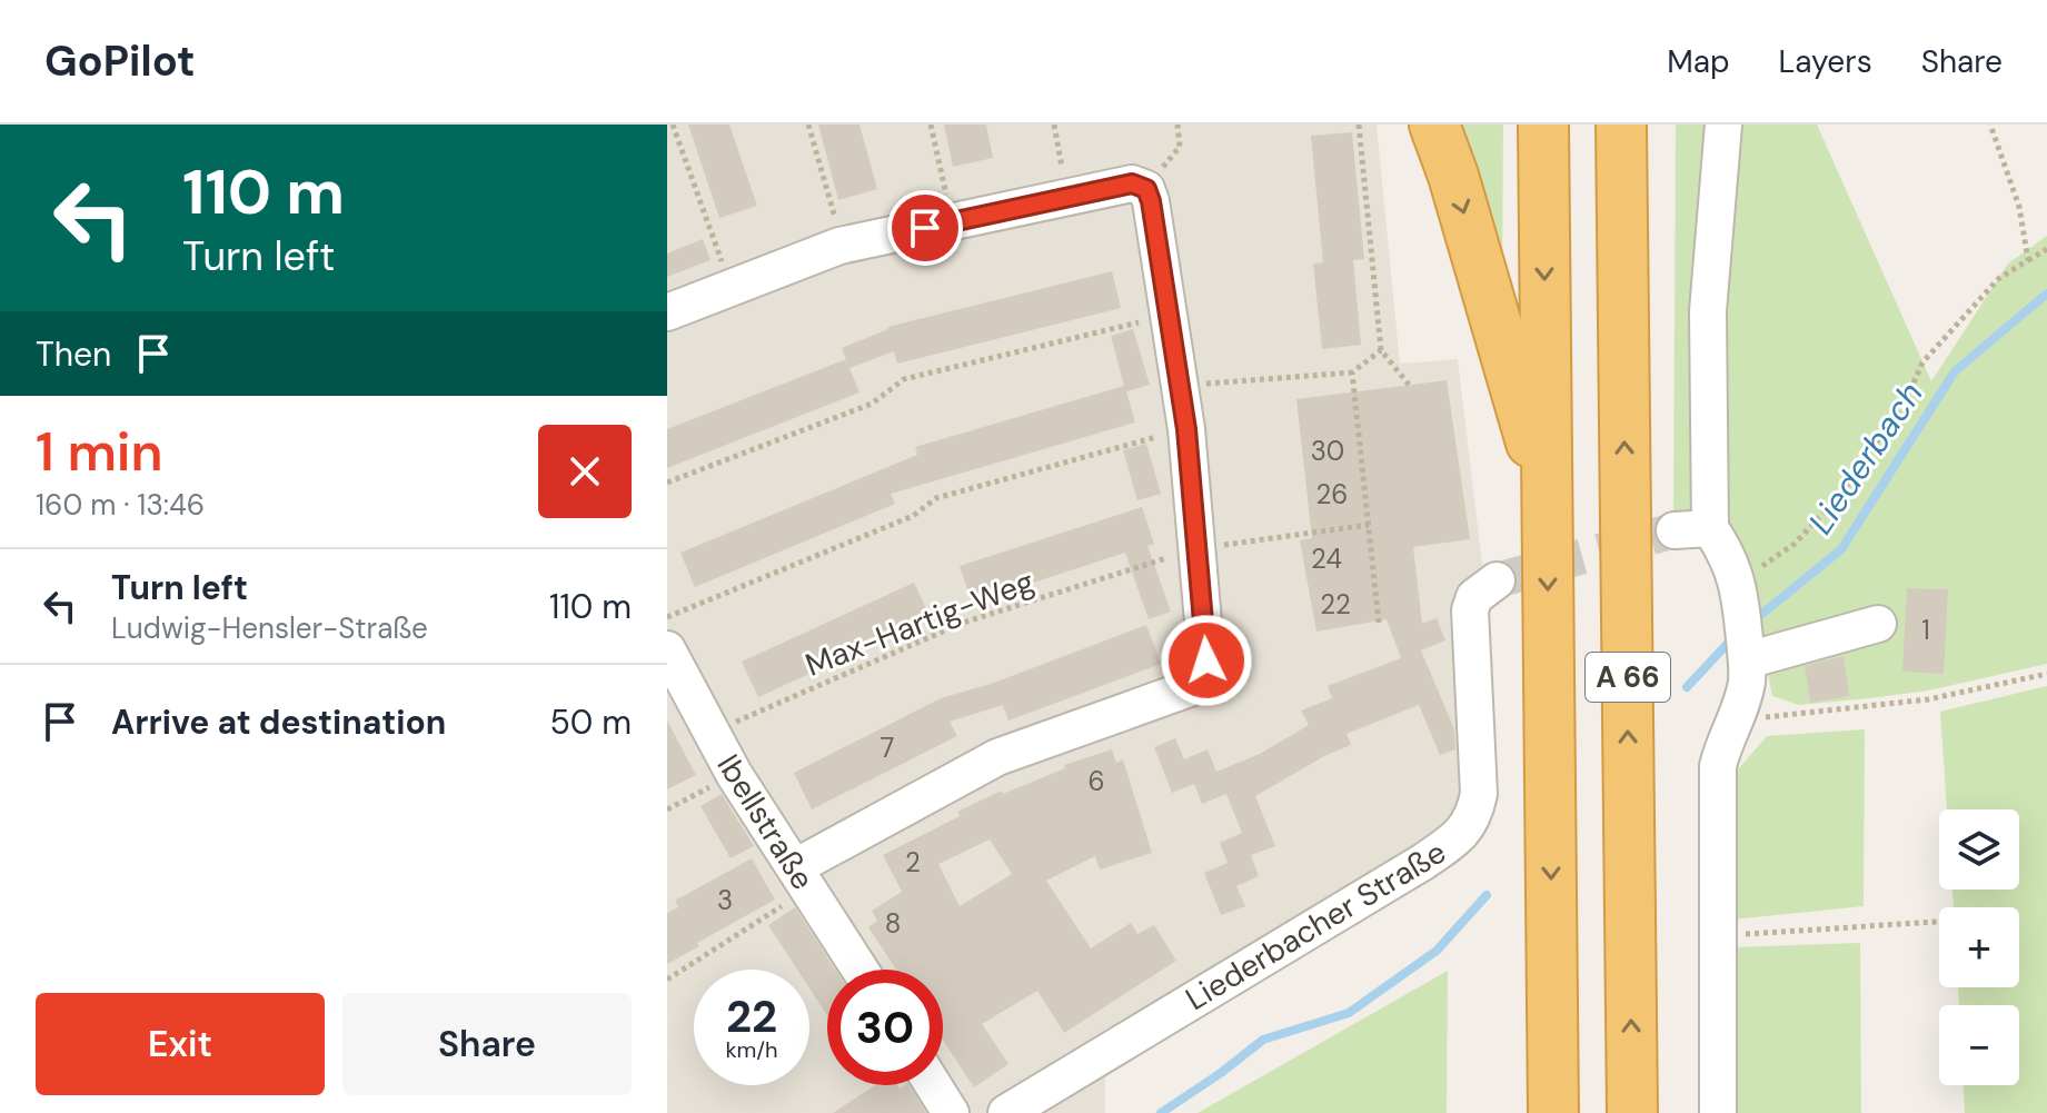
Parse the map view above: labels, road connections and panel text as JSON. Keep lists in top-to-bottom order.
{
  "streets": {
    "highway": ["A 66"],
    "street": ["Ibellstraße", "Liederbacher Straße"],
    "path": ["Max-Hartig-Weg"]
  },
  "crossings": [
    ["Max-Hartig-Weg", "Ibellstraße"]
  ],
  "water": ["Liederbach"],
  "house_numbers": [
    "30",
    "26",
    "24",
    "22",
    "1",
    "7",
    "6",
    "2",
    "3",
    "8"
  ],
  "page": {
    "header": "GoPilot",
    "nav": ["Map", "Layers", "Share"],
    "turn": ["110 m", "Turn left"],
    "then": "Then",
    "heading": ["1 min", "160 m · 13:46"],
    "list": [
      {
        "name": "Turn left",
        "note": "Ludwig-Hensler-Straße",
        "value": "110 m"
      },
      {
        "name": "Arrive at destination",
        "value": "50 m"
      }
    ],
    "map_buttons": ["+", "−"],
    "speed": "22 km/h",
    "limit": "30",
    "buttons": ["Exit", "Share"]
  }
}
